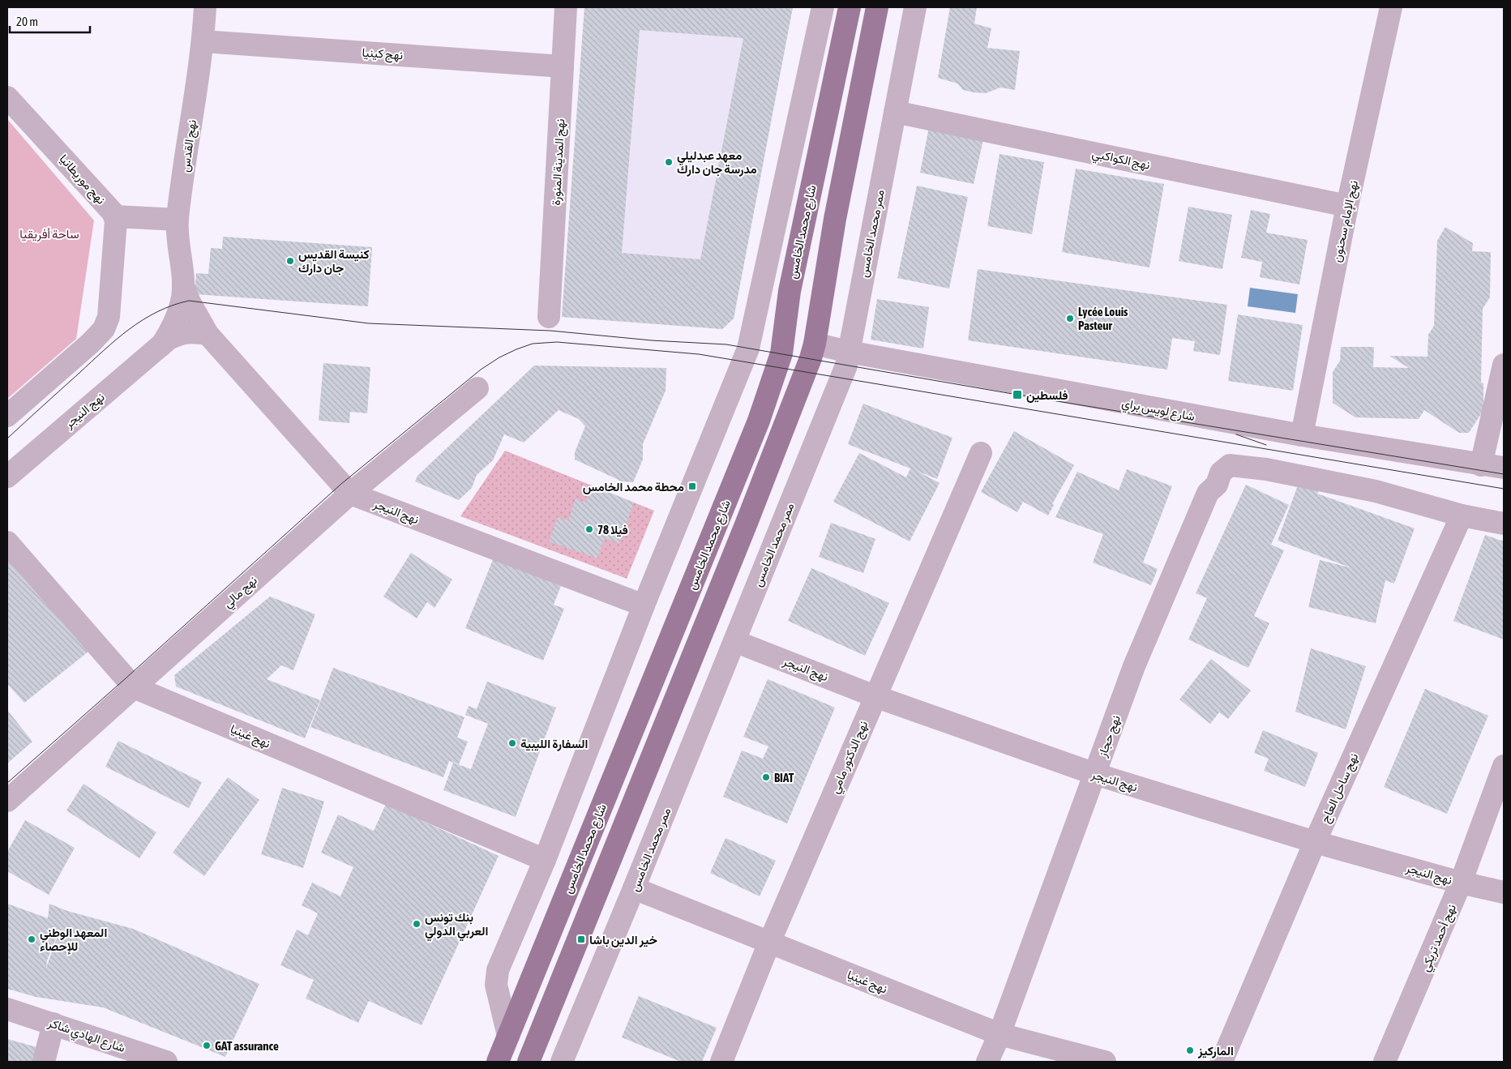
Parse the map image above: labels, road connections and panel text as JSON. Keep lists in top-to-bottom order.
{
  "streets": {
    "main road": ["شارع محمد الخامس"],
    "street": [
      "نهج كينيا",
      "نهج القدس",
      "نهج الكواكبي",
      "نهج المدينة المنورة",
      "نهج موريطانيا",
      "نهج الإمام سحنون",
      "ممر محمد الخامس",
      "شارع لويس براي",
      "نهج النيجر",
      "نهج مالي",
      "نهج غينيا",
      "نهج حجاز",
      "نهج الدكتور مامي",
      "نهج ساحل العاج",
      "نهج أحمد تريكي",
      "شارع الهادي شاكر"
    ]
  },
  "crossings": [
    ["نهج كينيا", "نهج القدس"],
    ["نهج كينيا", "نهج المدينة المنورة"],
    ["نهج القدس", "نهج النيجر"],
    ["نهج الكواكبي", "نهج الإمام سحنون"],
    ["نهج الكواكبي", "ممر محمد الخامس"],
    ["نهج الإمام سحنون", "شارع لويس براي"],
    ["ممر محمد الخامس", "شارع لويس براي"],
    ["ممر محمد الخامس", "نهج النيجر"],
    ["ممر محمد الخامس", "نهج غينيا"],
    ["نهج النيجر", "نهج مالي"],
    ["نهج النيجر", "نهج حجاز"],
    ["نهج النيجر", "نهج الدكتور مامي"],
    ["نهج النيجر", "نهج ساحل العاج"],
    ["نهج النيجر", "نهج أحمد تريكي"],
    ["نهج مالي", "نهج غينيا"],
    ["نهج غينيا", "نهج حجاز"],
    ["نهج غينيا", "نهج الدكتور مامي"],
    ["نهج حجاز", "نهج ساحل العاج"]
  ],
  "parks": ["ساحة أفريقيا"],
  "places": {
    "other": [
      "معهد عبدليلي مدرسة جان دارك",
      "كنيسة القديس جان دارك",
      "Lycée Louis Pasteur",
      "فيلا 78",
      "السفارة الليبية",
      "BIAT",
      "بنك تونس العربي الدولي",
      "المعهد الوطني للإحصاء",
      "GAT assurance",
      "الماركيز"
    ],
    "transit": ["فلسطين", "محطة محمد الخامس", "خير الدين باشا"]
  },
  "scale_bar": "20 m"
}
